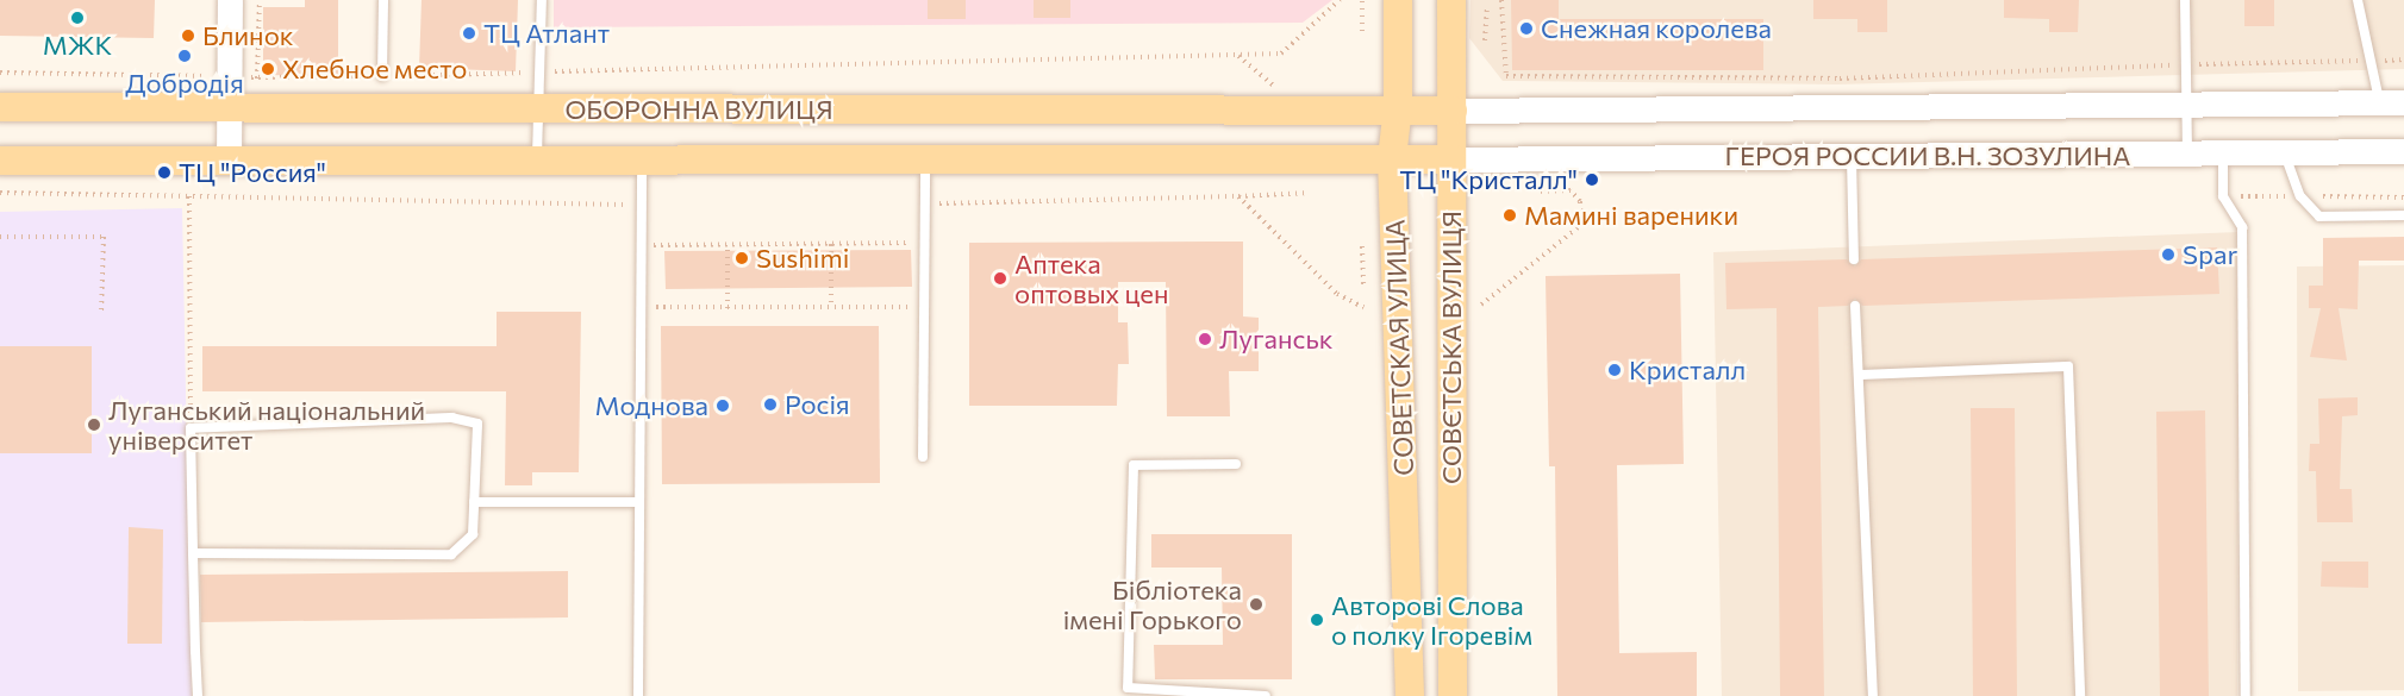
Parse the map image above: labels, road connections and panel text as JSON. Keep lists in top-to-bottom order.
{
  "streets": {
    "main road": [
      "ОБОРОННА ВУЛИЦЯ",
      "ГЕРОЯ РОССИИ В.Н. ЗОЗУЛИНА",
      "СОВЕТСКАЯ УЛИЦА",
      "СОВЄТСЬКА ВУЛИЦЯ"
    ]
  },
  "crossings": [
    ["ОБОРОННА ВУЛИЦЯ", "ГЕРОЯ РОССИИ В.Н. ЗОЗУЛИНА"],
    ["ОБОРОННА ВУЛИЦЯ", "СОВЕТСКАЯ УЛИЦА"],
    ["ОБОРОННА ВУЛИЦЯ", "СОВЄТСЬКА ВУЛИЦЯ"],
    ["ГЕРОЯ РОССИИ В.Н. ЗОЗУЛИНА", "СОВЄТСЬКА ВУЛИЦЯ"]
  ],
  "places": [
    "МЖК",
    "Снежная королева",
    "ТЦ Атлант",
    "Блинок",
    "Добродія",
    "Хлебное место",
    "ТЦ \"Россия\"",
    "ТЦ \"Кристалл\"",
    "Мамині вареники",
    "Spar",
    "Sushimi",
    "Аптека оптовых цен",
    "Луганськ",
    "Кристалл",
    "Росія",
    "Моднова",
    "Луганський національний університет",
    "Бібліотека імені Горького",
    "Авторові Слова о полку Ігоревім"
  ]
}
